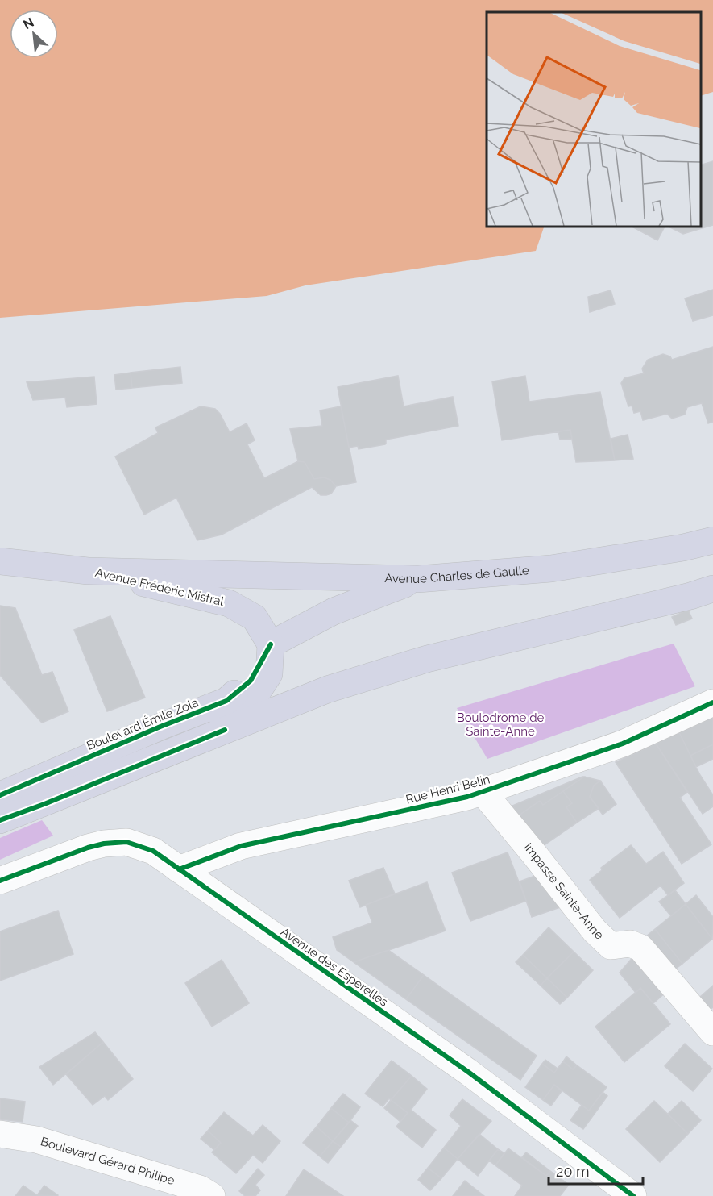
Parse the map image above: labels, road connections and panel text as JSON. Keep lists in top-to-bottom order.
{
  "streets": {
    "main road": ["Avenue Charles de Gaulle", "Avenue Frédéric Mistral", "Boulevard Émile Zola"],
    "street": [
      "Rue Henri Belin",
      "Impasse Sainte-Anne",
      "Avenue des Esperelles",
      "Boulevard Gérard Philipe"
    ]
  },
  "crossings": [
    ["Avenue Charles de Gaulle", "Avenue Frédéric Mistral"],
    ["Avenue Frédéric Mistral", "Boulevard Émile Zola"],
    ["Rue Henri Belin", "Impasse Sainte-Anne"],
    ["Rue Henri Belin", "Avenue des Esperelles"]
  ],
  "parks": ["Boulodrome de Sainte-Anne"],
  "scale_bar": "20 m",
  "north": "top left"
}
